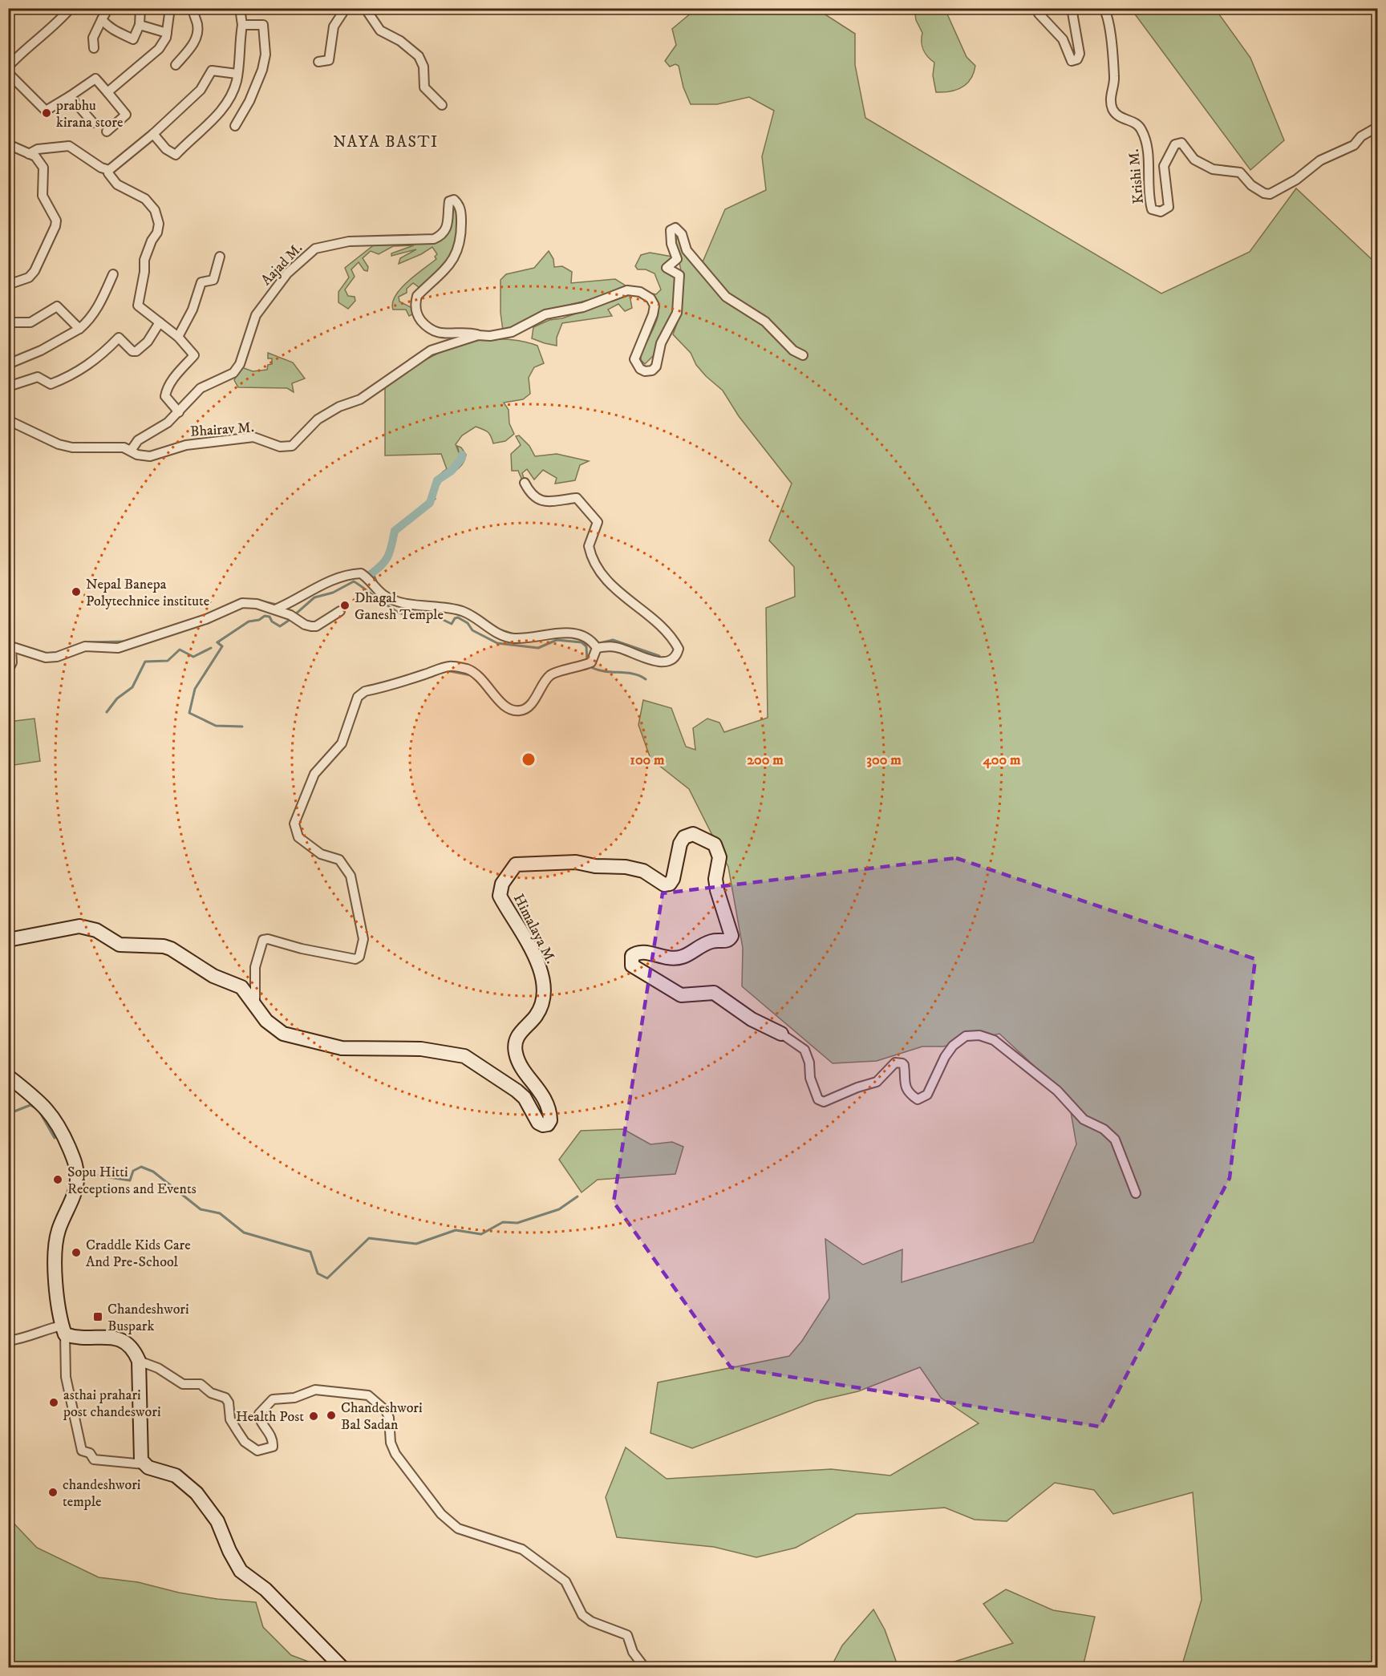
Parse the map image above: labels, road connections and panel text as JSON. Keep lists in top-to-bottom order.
{
  "streets": {
    "street": [
      "Krishi M.",
      "Aajad M.",
      "Bhairav M.",
      "Himalaya M."
    ]
  },
  "crossings": [
    ["Aajad M.", "Bhairav M."]
  ],
  "districts": ["NAYA BASTI"],
  "places": {
    "other": [
      "prabhu kirana store",
      "Nepal Banepa Polytechnice institute",
      "Dhagal Ganesh Temple",
      "Sopu Hitti Receptions and Events",
      "Craddle Kids Care And Pre-School",
      "asthai prahari post chandeswori",
      "Chandeshwori Bal Sadan",
      "Health Post",
      "chandeshwori temple"
    ],
    "transit": ["Chandeshwori Buspark"]
  },
  "rings": [
    "100 m",
    "200 m",
    "300 m",
    "400 m"
  ]
}
